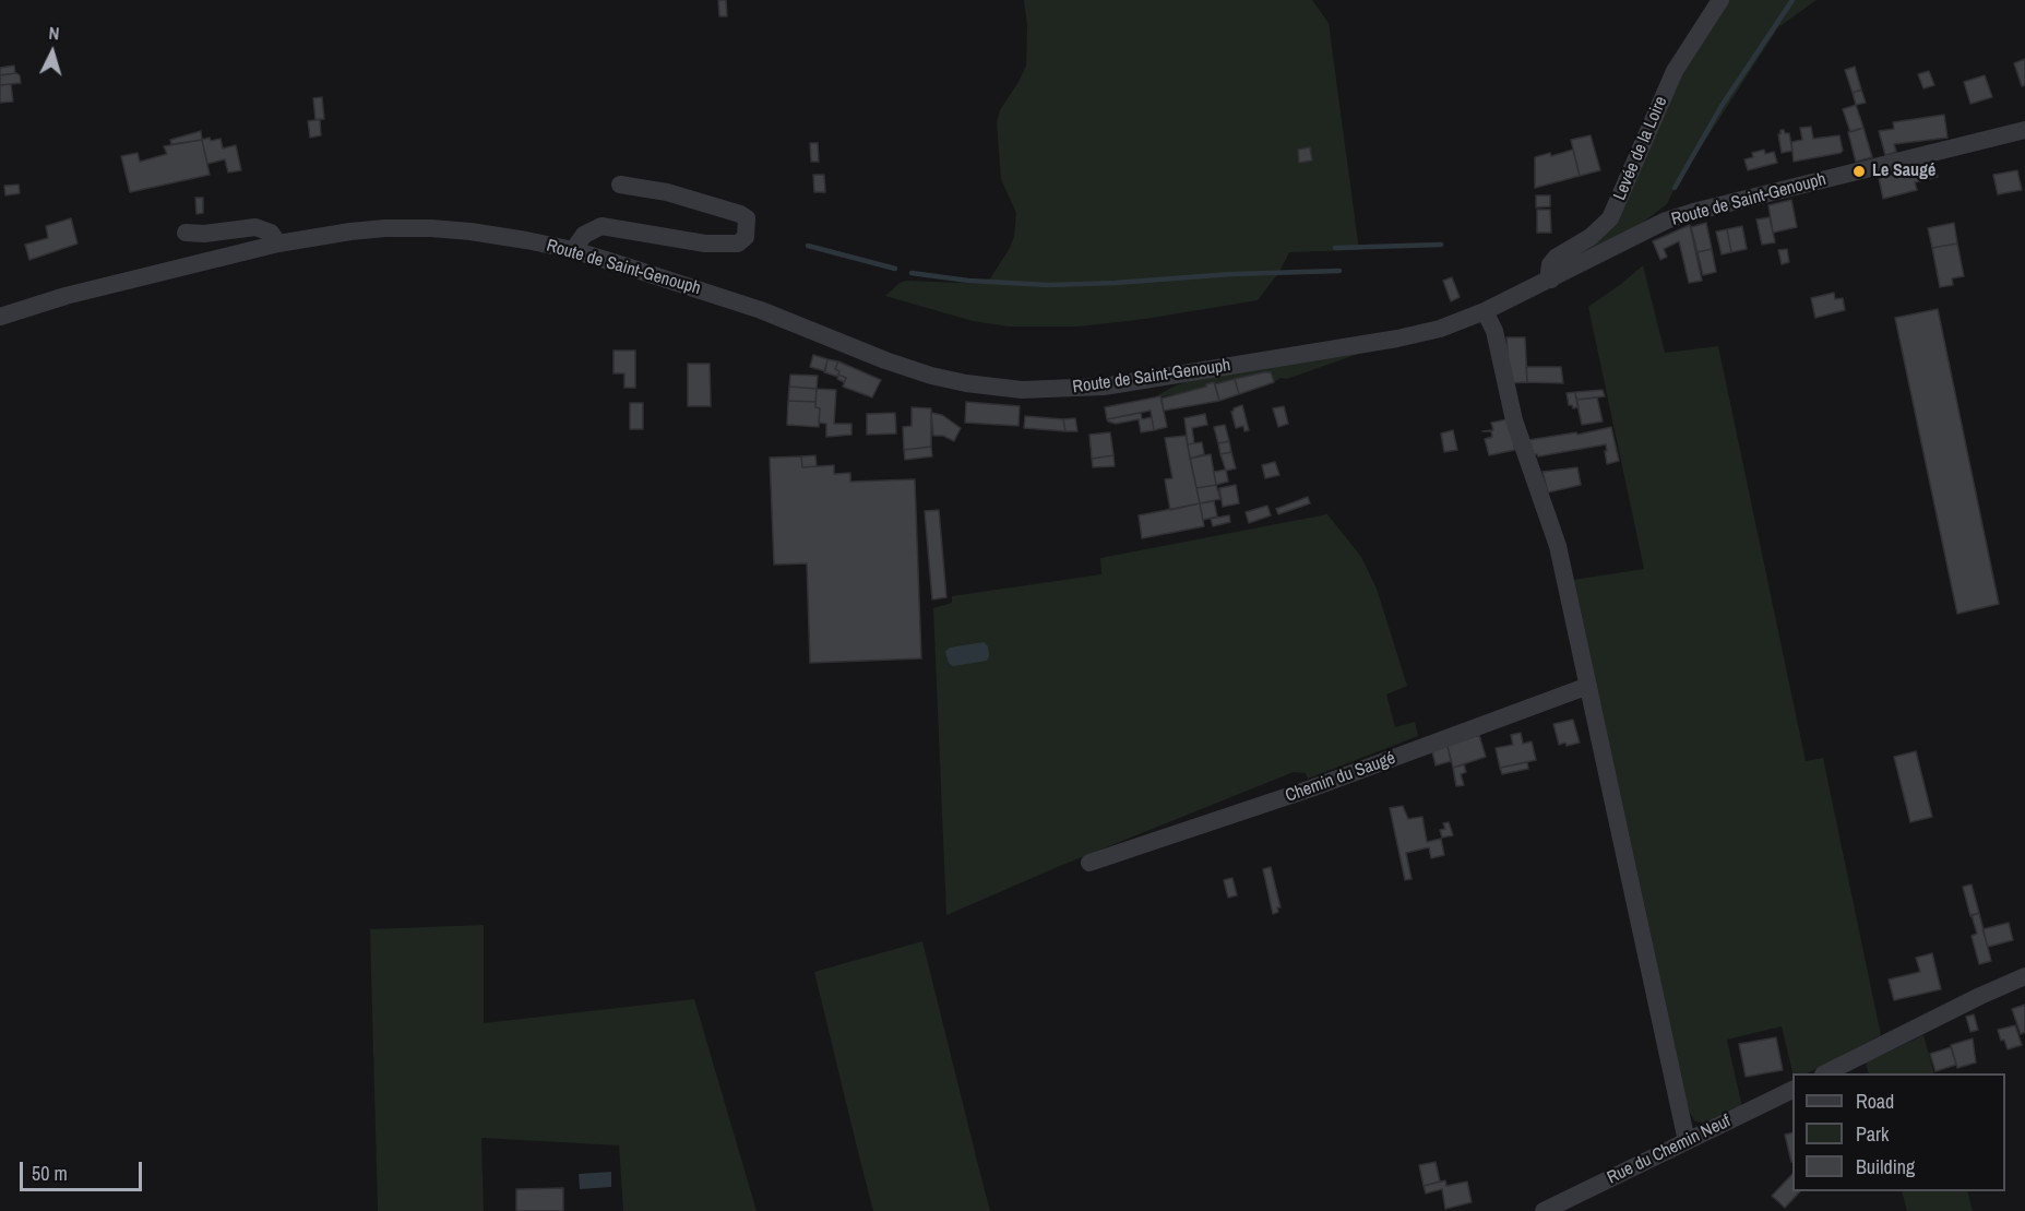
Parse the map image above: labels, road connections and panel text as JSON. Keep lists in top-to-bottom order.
{
  "streets": {
    "street": [
      "Levée de la Loire",
      "Route de Saint-Genouph",
      "Chemin du Saugé",
      "Rue du Chemin Neuf"
    ]
  },
  "crossings": [
    ["Levée de la Loire", "Route de Saint-Genouph"]
  ],
  "places": ["Le Saugé"],
  "legend": ["Road", "Park", "Building"],
  "scale_bar": "50 m",
  "north": "top"
}
